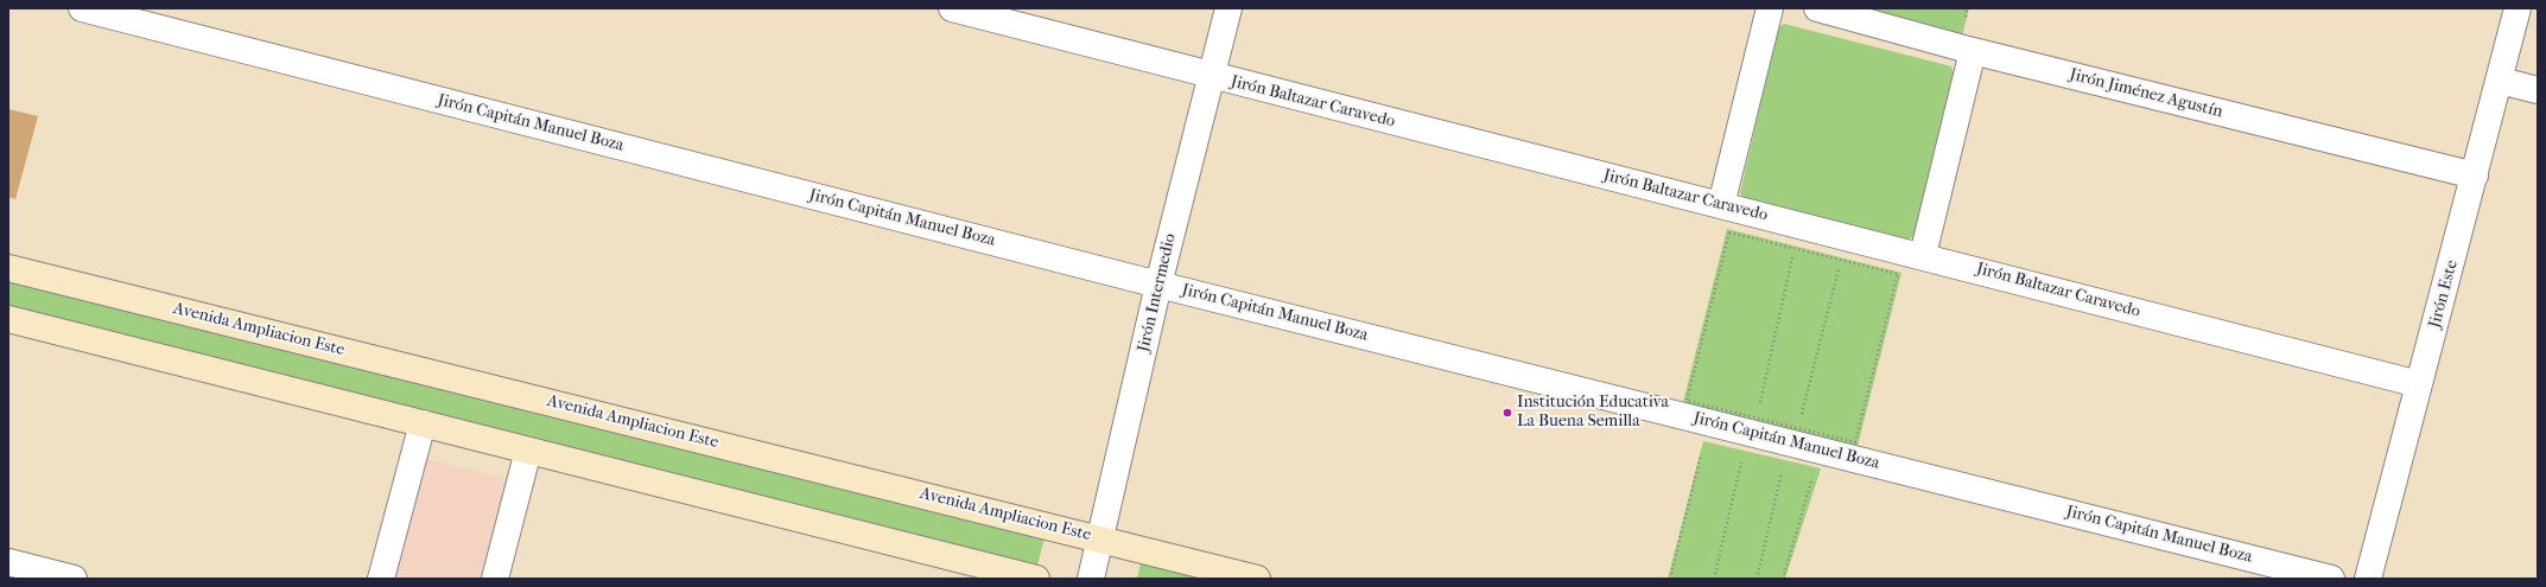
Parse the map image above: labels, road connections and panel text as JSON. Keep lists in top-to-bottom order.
{
  "streets": {
    "main road": ["Avenida Ampliacion Este"],
    "street": [
      "Jirón Jiménez Agustín",
      "Jirón Baltazar Caravedo",
      "Jirón Capitán Manuel Boza",
      "Jirón Intermedio",
      "Jirón Este"
    ]
  },
  "crossings": [
    ["Jirón Jiménez Agustín", "Jirón Este"],
    ["Jirón Baltazar Caravedo", "Jirón Intermedio"],
    ["Jirón Baltazar Caravedo", "Jirón Este"],
    ["Jirón Capitán Manuel Boza", "Jirón Intermedio"],
    ["Jirón Intermedio", "Avenida Ampliacion Este"]
  ],
  "places": ["Institución Educativa La Buena Semilla"]
}
